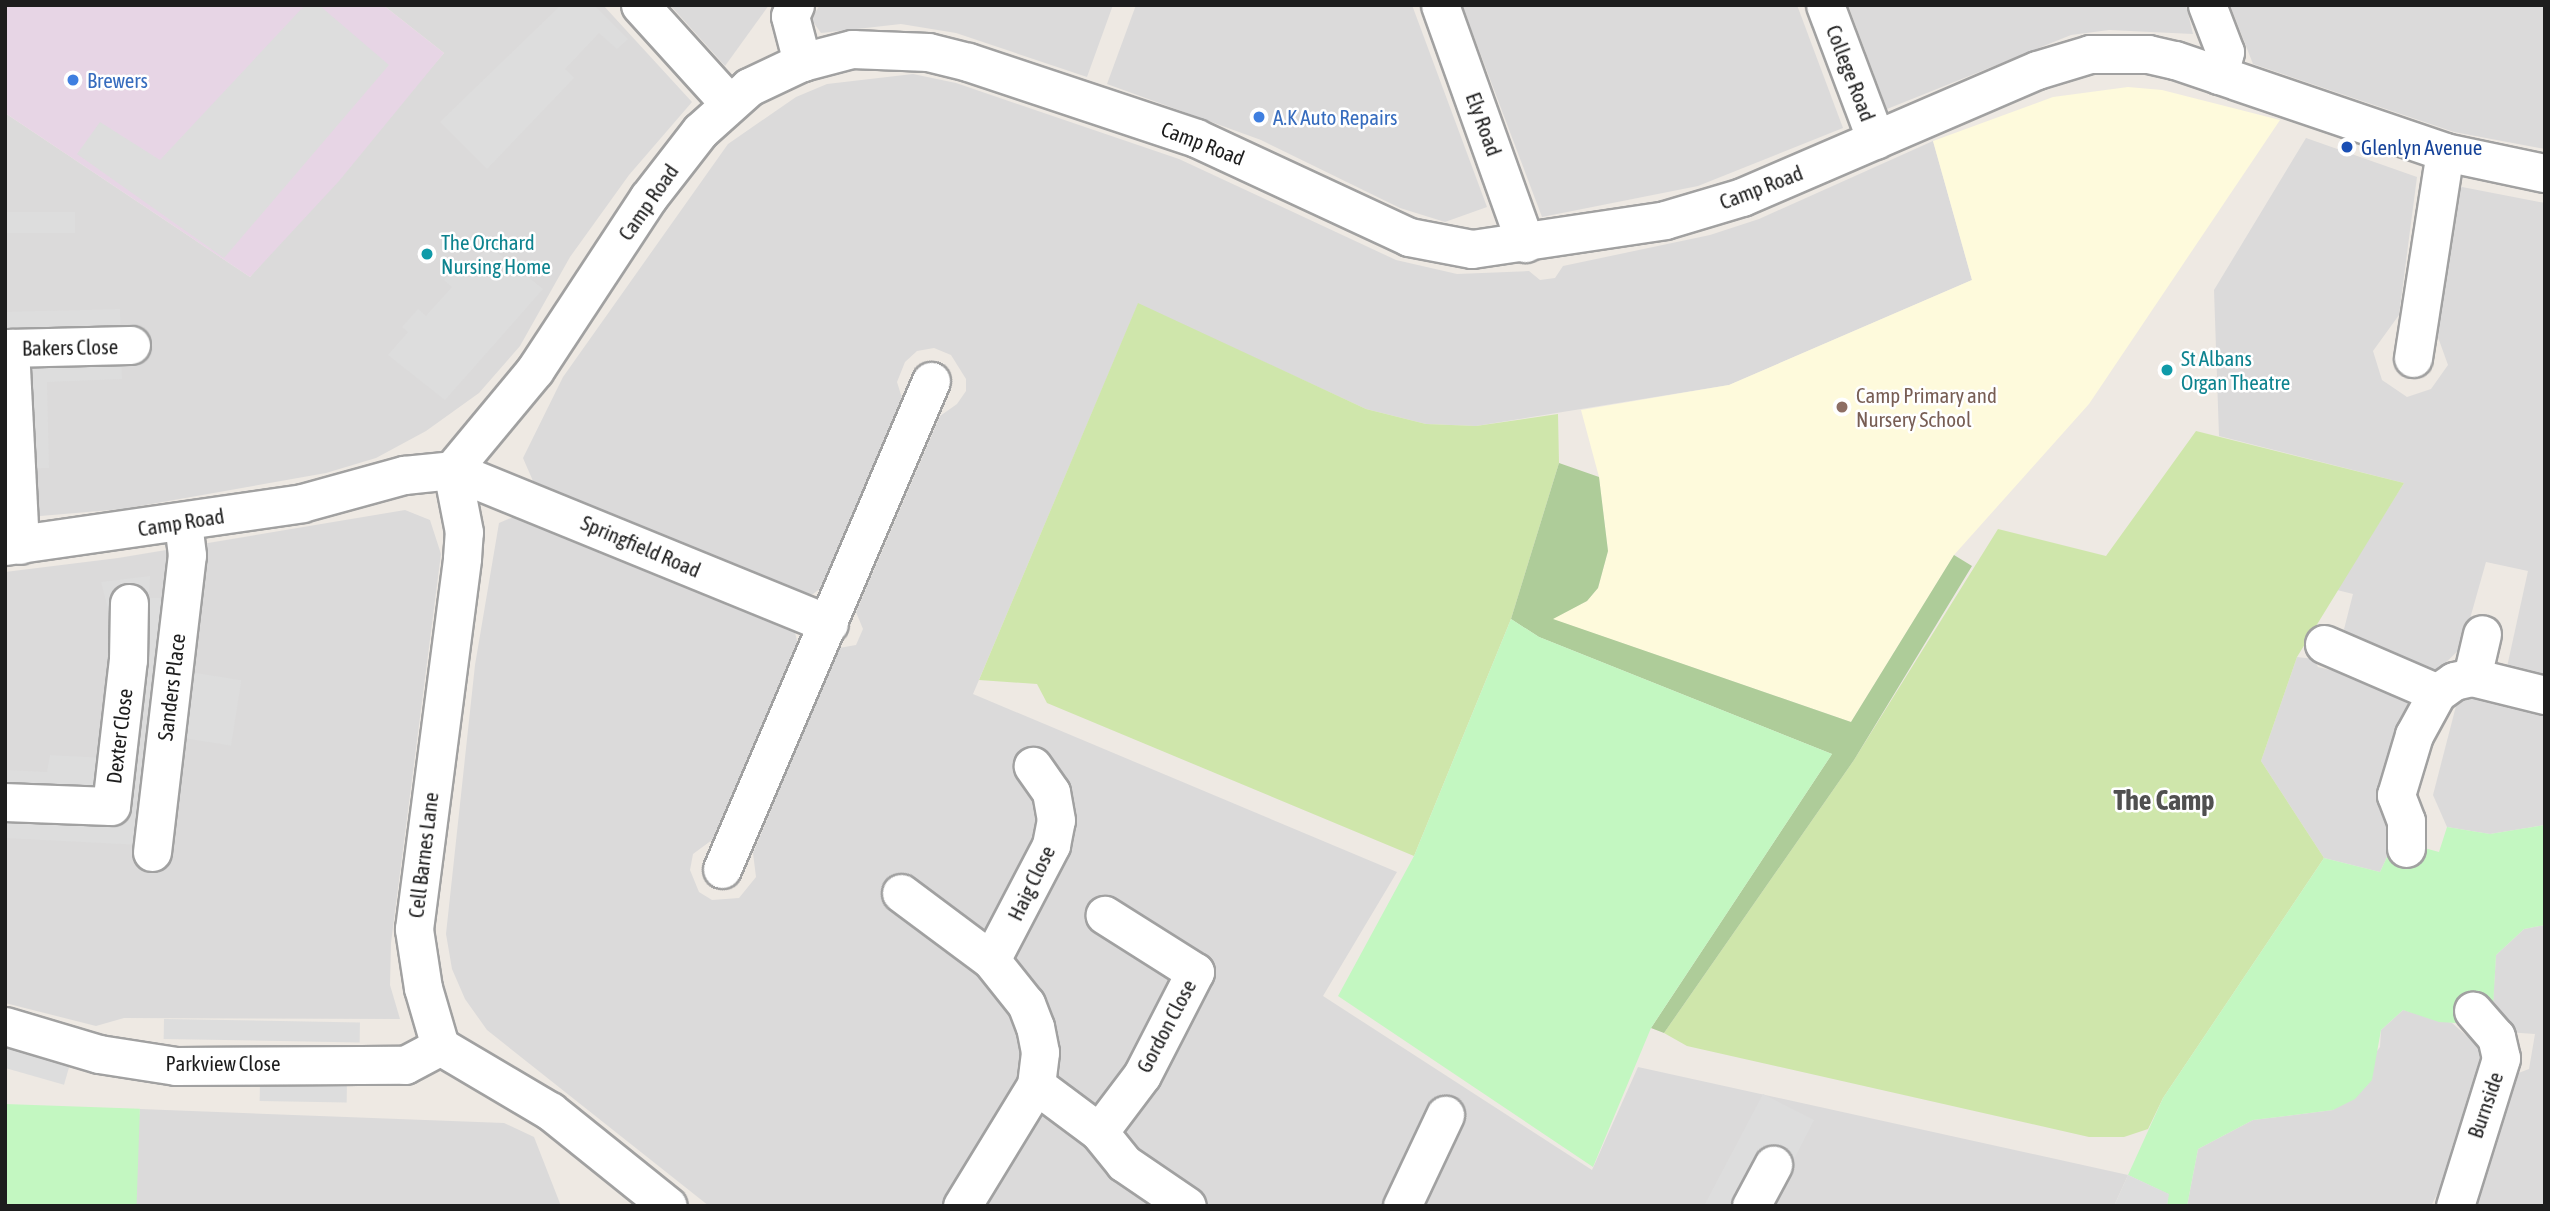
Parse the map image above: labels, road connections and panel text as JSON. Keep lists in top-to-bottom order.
{
  "streets": {
    "street": [
      "College Road",
      "Ely Road",
      "Camp Road",
      "Bakers Close",
      "Springfield Road",
      "Sanders Place",
      "Dexter Close",
      "Cell Barnes Lane",
      "Haig Close",
      "Gordon Close",
      "Parkview Close",
      "Burnside"
    ]
  },
  "crossings": [
    ["College Road", "Camp Road"],
    ["Ely Road", "Camp Road"],
    ["Camp Road", "Bakers Close"],
    ["Camp Road", "Springfield Road"],
    ["Camp Road", "Sanders Place"],
    ["Camp Road", "Cell Barnes Lane"],
    ["Springfield Road", "Cell Barnes Lane"],
    ["Cell Barnes Lane", "Parkview Close"]
  ],
  "districts": ["The Camp"],
  "places": [
    "Brewers",
    "A.K Auto Repairs",
    "Glenlyn Avenue",
    "The Orchard Nursing Home",
    "St Albans Organ Theatre",
    "Camp Primary and Nursery School"
  ]
}
